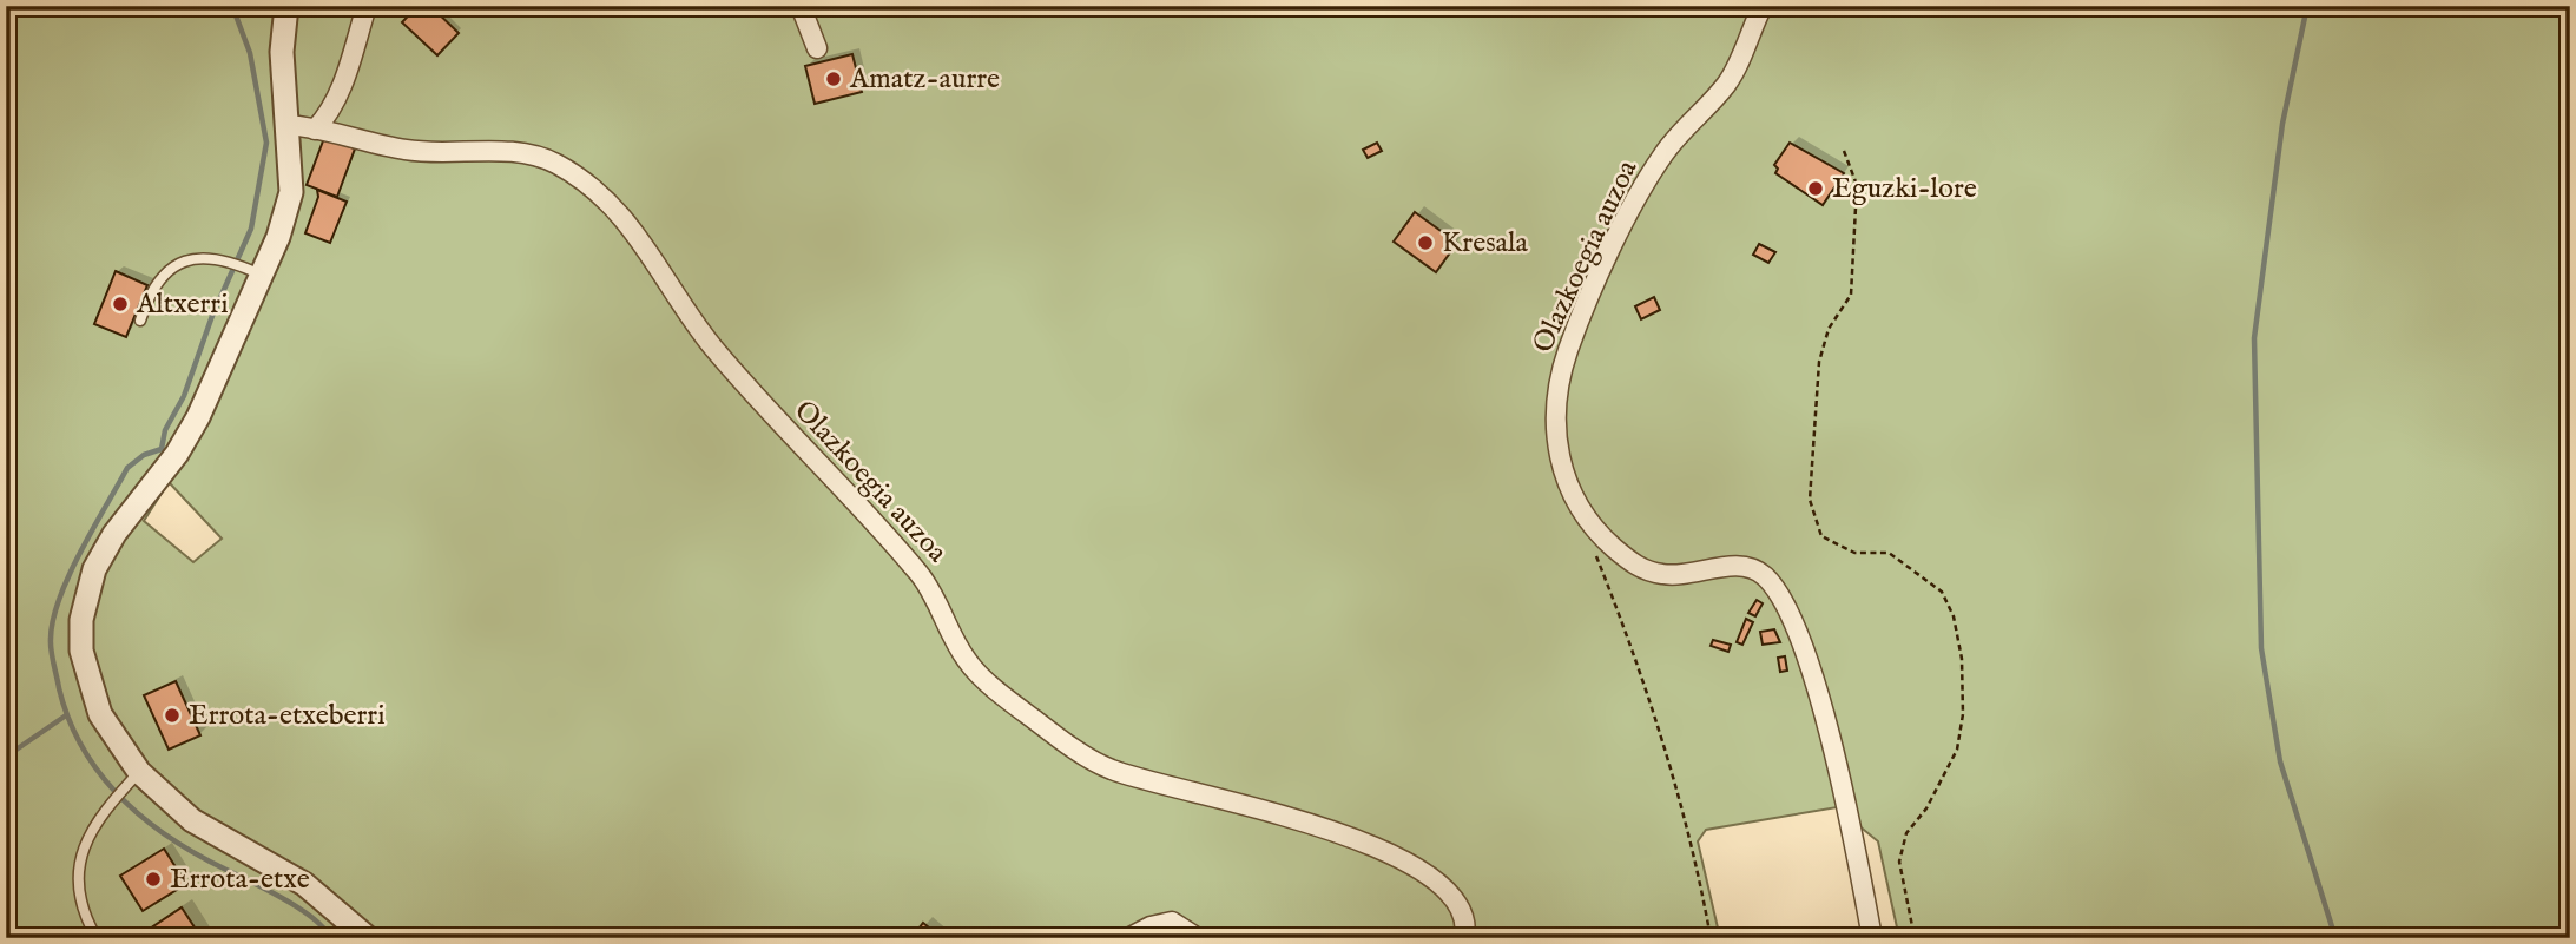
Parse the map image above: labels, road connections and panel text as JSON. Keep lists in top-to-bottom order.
{
  "streets": {
    "street": ["Olazkoegia auzoa"]
  },
  "places": [
    "Amatz-aurre",
    "Eguzki-lore",
    "Kresala",
    "Altxerri",
    "Errota-etxeberri",
    "Errota-etxe"
  ]
}
